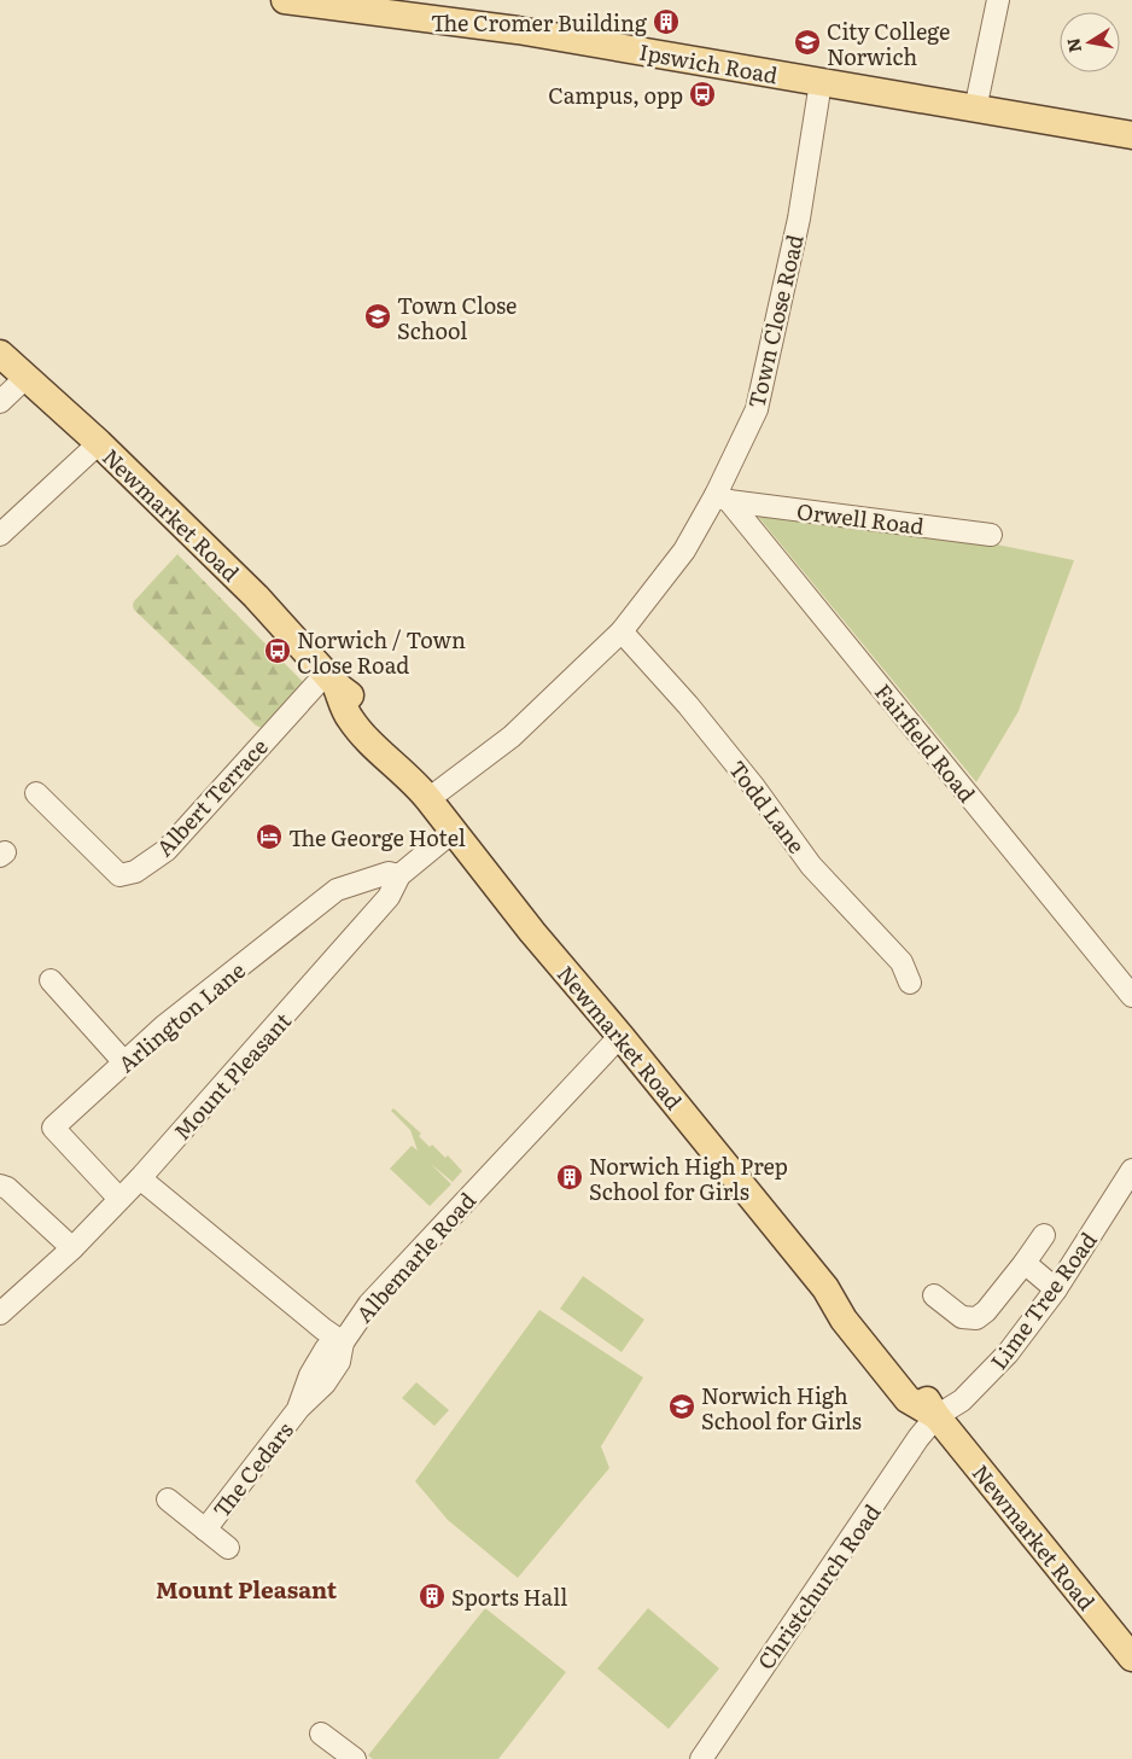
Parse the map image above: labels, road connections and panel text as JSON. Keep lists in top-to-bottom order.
{
  "streets": {
    "main road": ["Ipswich Road", "Newmarket Road"],
    "street": [
      "Town Close Road",
      "Orwell Road",
      "Fairfield Road",
      "Albert Terrace",
      "Todd Lane",
      "Arlington Lane",
      "Mount Pleasant",
      "Albemarle Road",
      "Lime Tree Road",
      "The Cedars",
      "Christchurch Road"
    ]
  },
  "crossings": [
    ["Ipswich Road", "Town Close Road"],
    ["Town Close Road", "Newmarket Road"],
    ["Town Close Road", "Orwell Road"],
    ["Town Close Road", "Fairfield Road"],
    ["Town Close Road", "Todd Lane"],
    ["Newmarket Road", "Albert Terrace"],
    ["Newmarket Road", "Mount Pleasant"],
    ["Newmarket Road", "Albemarle Road"],
    ["Newmarket Road", "Lime Tree Road"],
    ["Newmarket Road", "Christchurch Road"],
    ["Orwell Road", "Fairfield Road"],
    ["Arlington Lane", "Mount Pleasant"],
    ["Mount Pleasant", "Albemarle Road"],
    ["Albemarle Road", "The Cedars"],
    ["Lime Tree Road", "Christchurch Road"]
  ],
  "districts": ["Mount Pleasant"],
  "places": {
    "building": ["The Cromer Building", "Norwich High Prep School for Girls", "Sports Hall"],
    "school or university": ["City College Norwich", "Town Close School", "Norwich High School for Girls"],
    "bus stop": ["Campus, opp", "Norwich / Town Close Road"],
    "hotel": ["The George Hotel"]
  },
  "north": "left"
}
